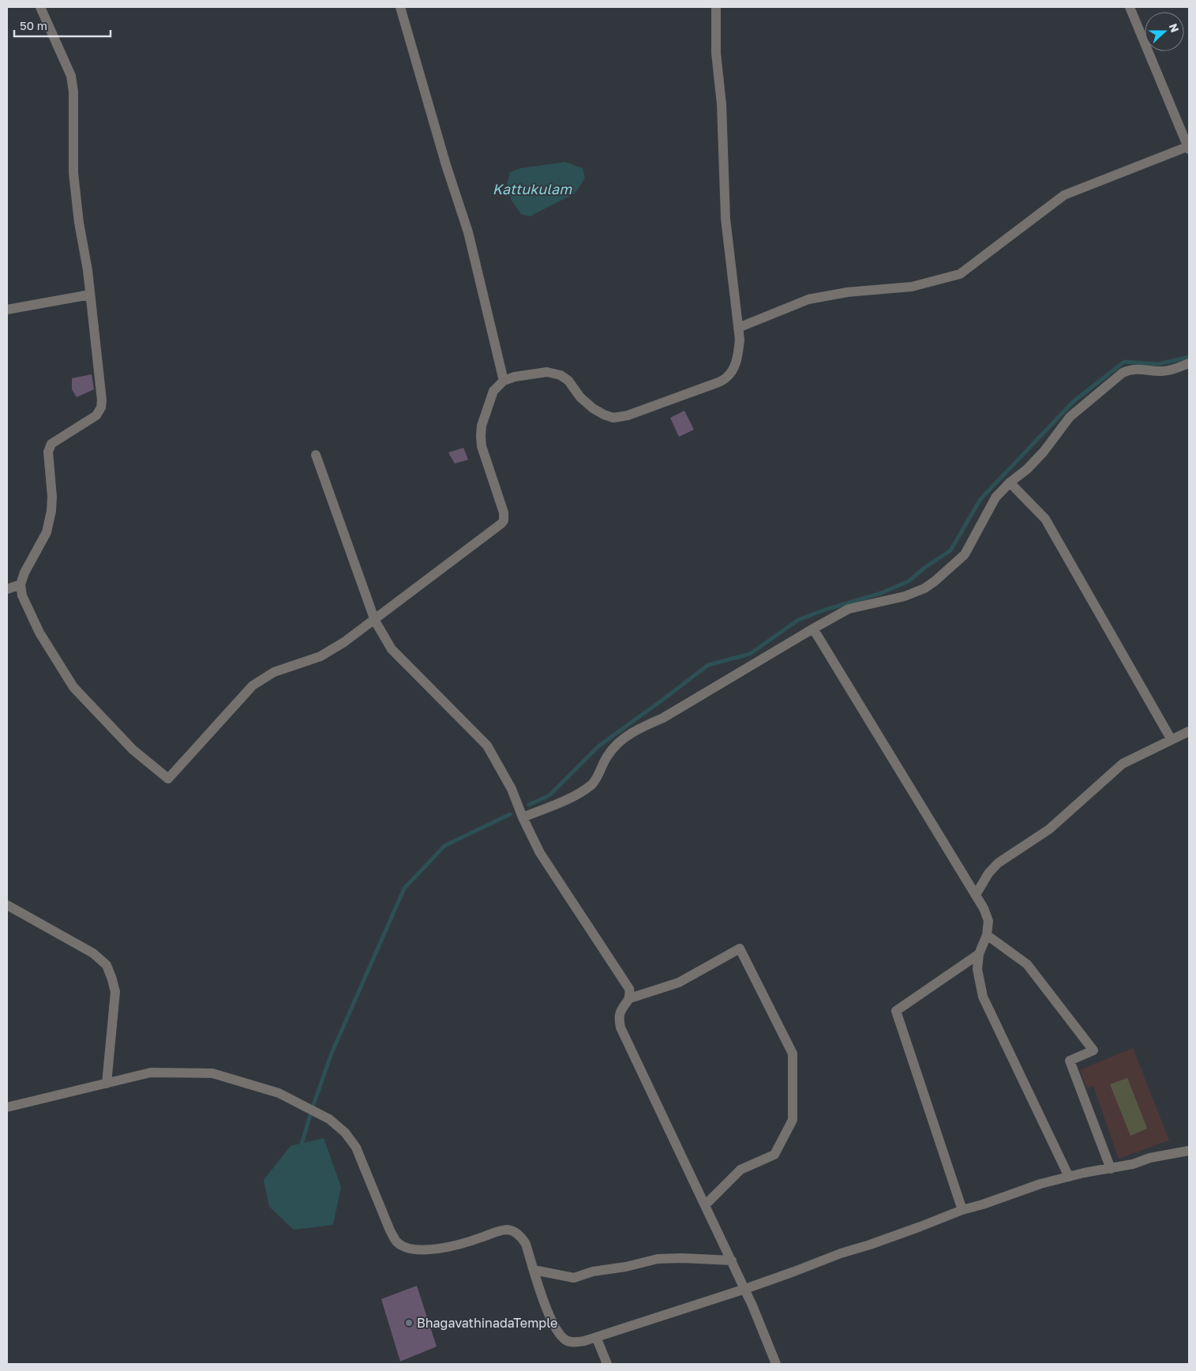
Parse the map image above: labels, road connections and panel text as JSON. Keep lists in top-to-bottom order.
{
  "water": ["Kattukulam"],
  "places": ["BhagavathinadaTemple"],
  "scale_bar": "50 m",
  "north": "right"
}
